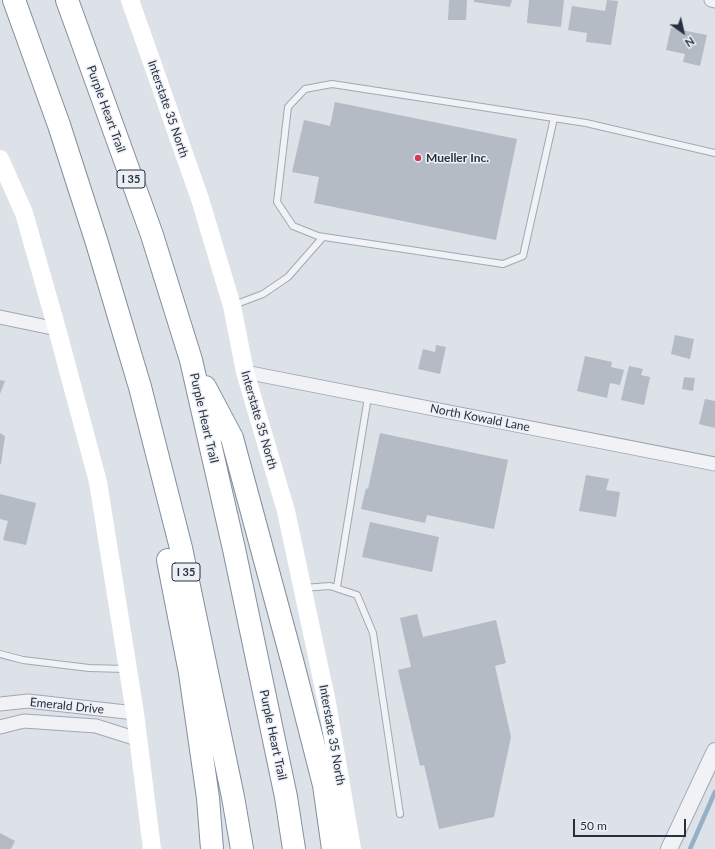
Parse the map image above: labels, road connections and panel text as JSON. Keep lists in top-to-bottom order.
{
  "streets": {
    "highway": ["Purple Heart Trail", "I 35"],
    "main road": ["Interstate 35 North"],
    "street": ["North Kowald Lane", "Emerald Drive"]
  },
  "crossings": [
    ["Interstate 35 North", "North Kowald Lane"]
  ],
  "places": ["Mueller Inc."],
  "scale_bar": "50 m",
  "north": "bottom right"
}
